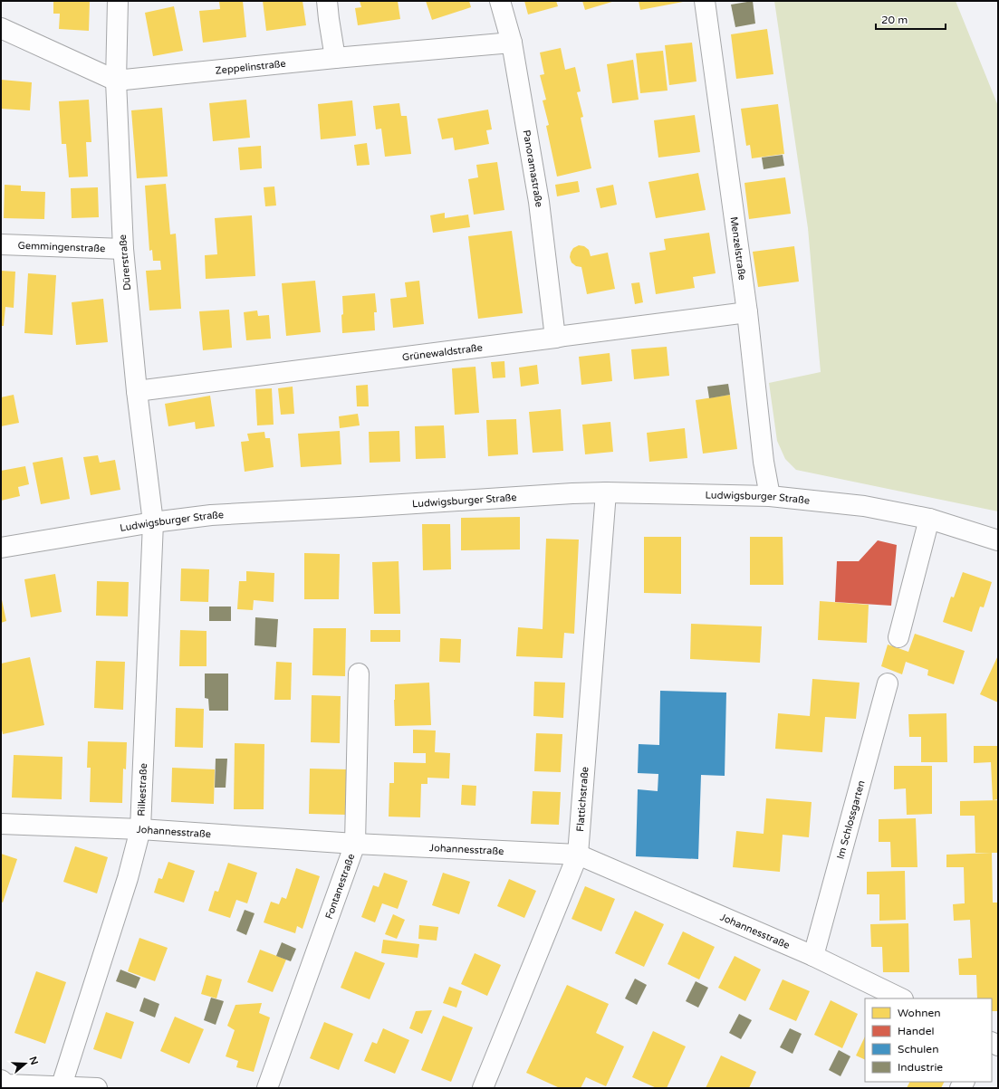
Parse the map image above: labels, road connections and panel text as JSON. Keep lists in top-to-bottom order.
{
  "streets": {
    "street": [
      "Zeppelinstraße",
      "Panoramastraße",
      "Gemmingenstraße",
      "Menzelstraße",
      "Dürerstraße",
      "Grünewaldstraße",
      "Ludwigsburger Straße",
      "Rilkestraße",
      "Flattichstraße",
      "Im Schlossgarten",
      "Johannesstraße",
      "Fontanestraße"
    ]
  },
  "crossings": [
    ["Zeppelinstraße", "Panoramastraße"],
    ["Zeppelinstraße", "Dürerstraße"],
    ["Panoramastraße", "Grünewaldstraße"],
    ["Gemmingenstraße", "Dürerstraße"],
    ["Menzelstraße", "Grünewaldstraße"],
    ["Menzelstraße", "Ludwigsburger Straße"],
    ["Dürerstraße", "Grünewaldstraße"],
    ["Dürerstraße", "Ludwigsburger Straße"],
    ["Dürerstraße", "Rilkestraße"],
    ["Ludwigsburger Straße", "Rilkestraße"],
    ["Ludwigsburger Straße", "Flattichstraße"],
    ["Rilkestraße", "Johannesstraße"],
    ["Flattichstraße", "Johannesstraße"],
    ["Im Schlossgarten", "Johannesstraße"],
    ["Johannesstraße", "Fontanestraße"]
  ],
  "legend": [
    "Wohnen",
    "Handel",
    "Schulen",
    "Industrie"
  ],
  "scale_bar": "20 m",
  "north": "right"
}
